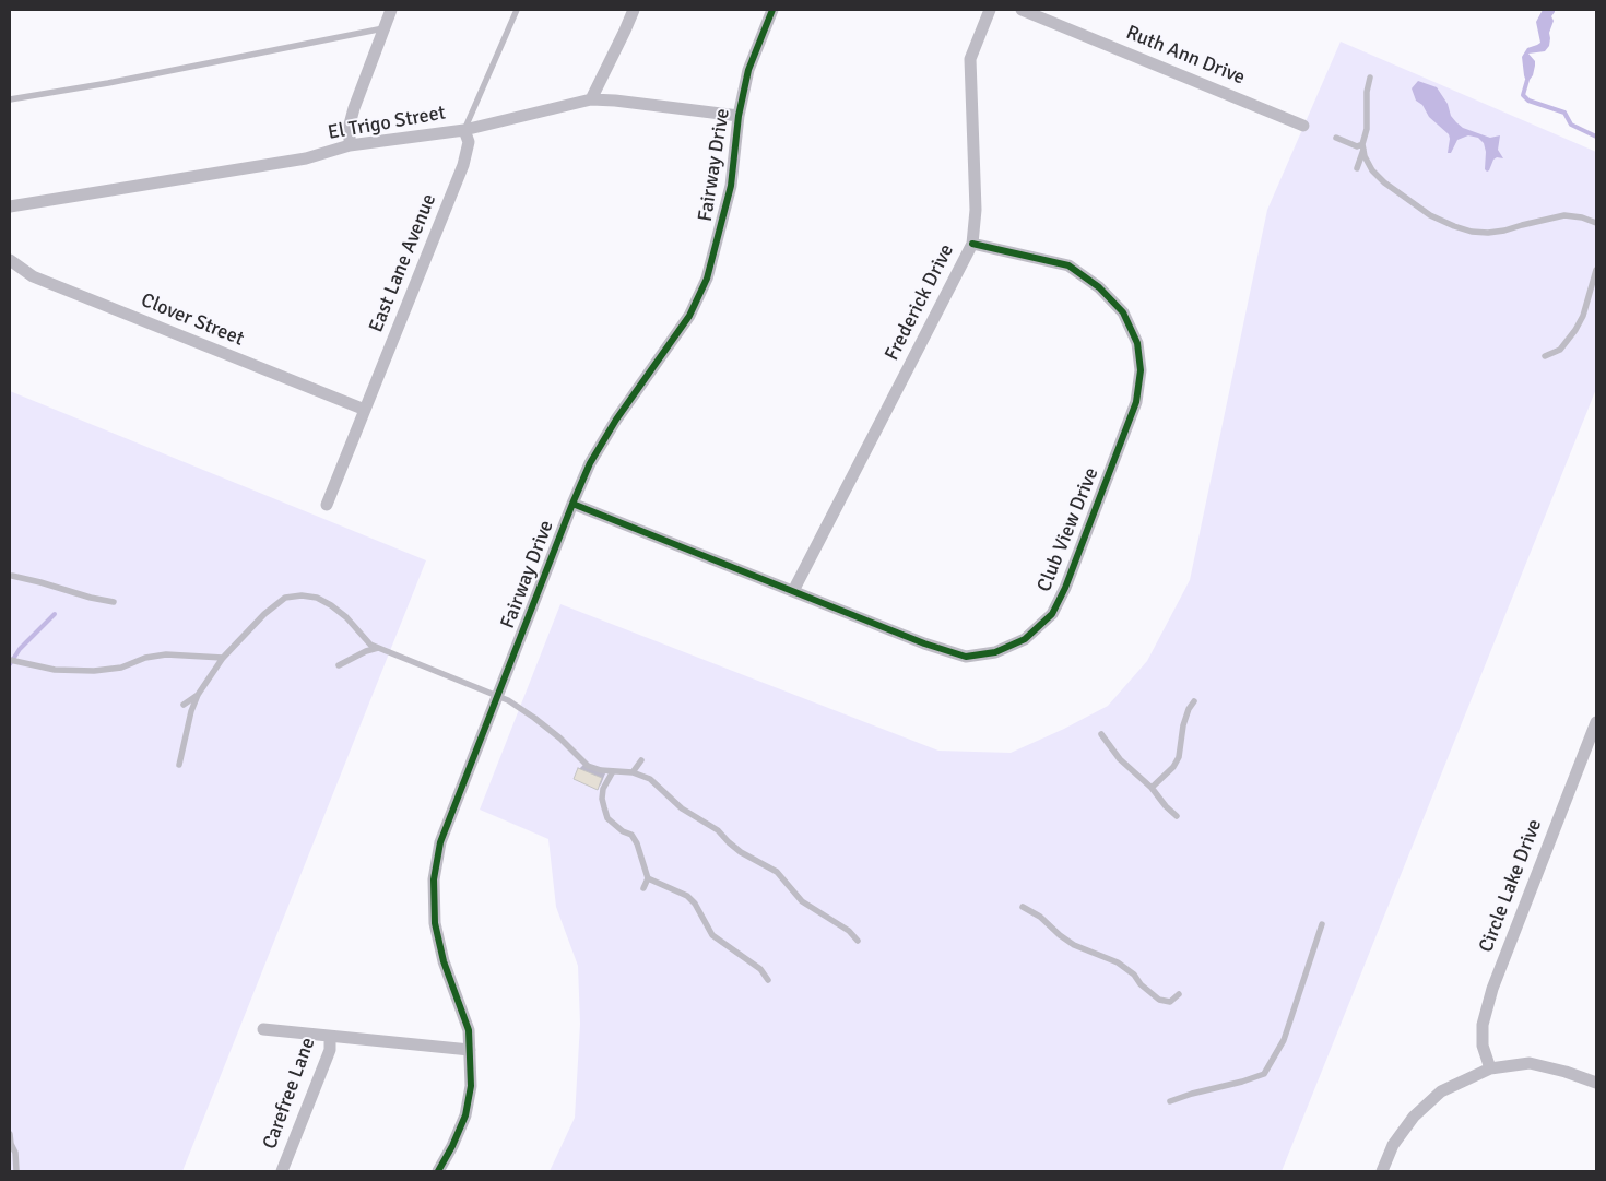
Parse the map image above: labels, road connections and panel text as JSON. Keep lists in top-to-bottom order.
{
  "streets": {
    "street": [
      "Ruth Ann Drive",
      "El Trigo Street",
      "Fairway Drive",
      "East Lane Avenue",
      "Frederick Drive",
      "Clover Street",
      "Club View Drive",
      "Circle Lake Drive",
      "Carefree Lane"
    ]
  },
  "crossings": [
    ["El Trigo Street", "Fairway Drive"],
    ["El Trigo Street", "East Lane Avenue"],
    ["Fairway Drive", "Club View Drive"],
    ["Fairway Drive", "Carefree Lane"],
    ["East Lane Avenue", "Clover Street"],
    ["Frederick Drive", "Club View Drive"]
  ]
}
